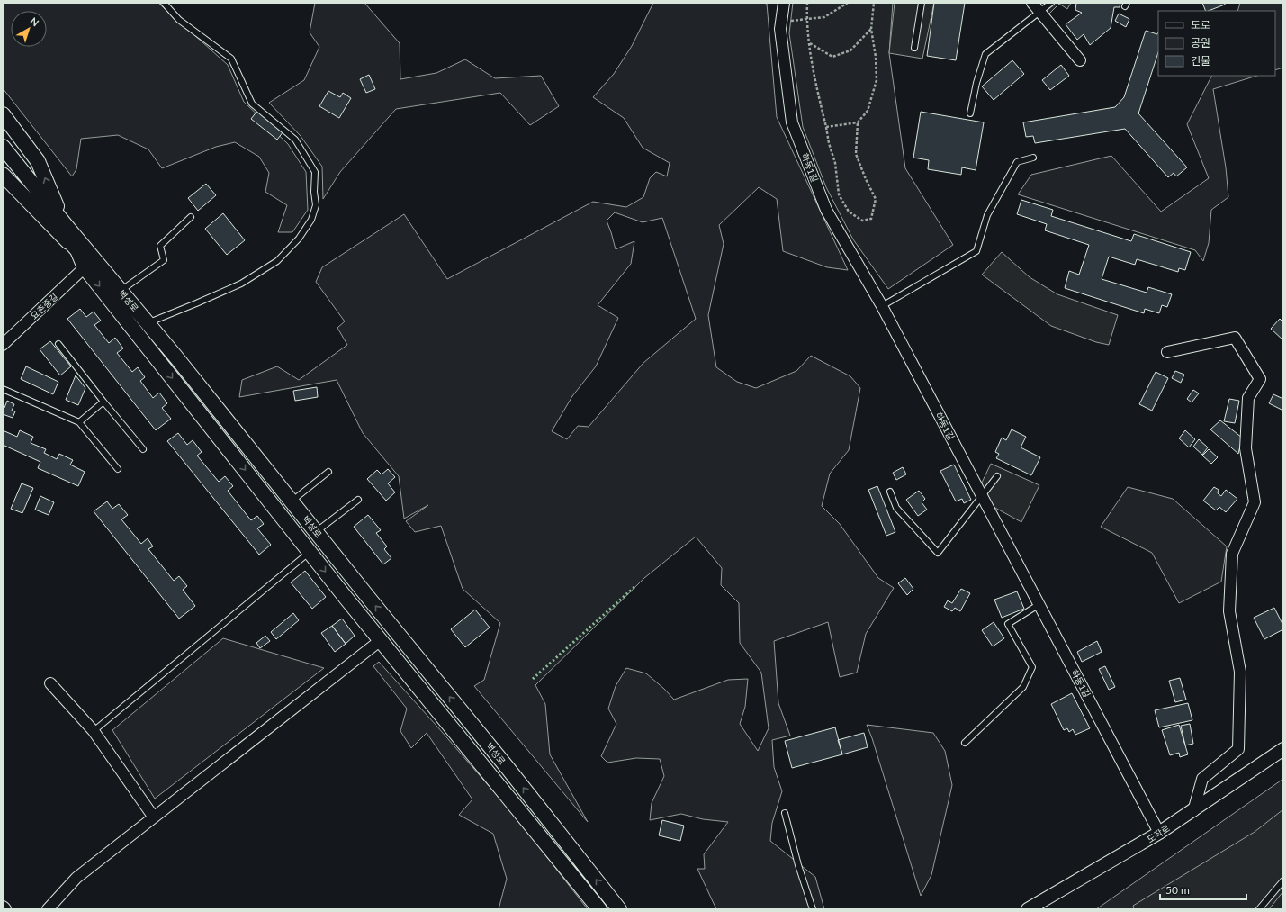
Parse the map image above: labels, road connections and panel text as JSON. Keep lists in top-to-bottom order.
{
  "streets": {
    "main road": ["벽성로"],
    "street": ["하동1길", "요촌중길", "도작로"]
  },
  "crossings": [
    ["하동1길", "도작로"],
    ["벽성로", "요촌중길"]
  ],
  "legend": ["도로", "공원", "건물"],
  "scale_bar": "50 m",
  "north": "top right"
}
